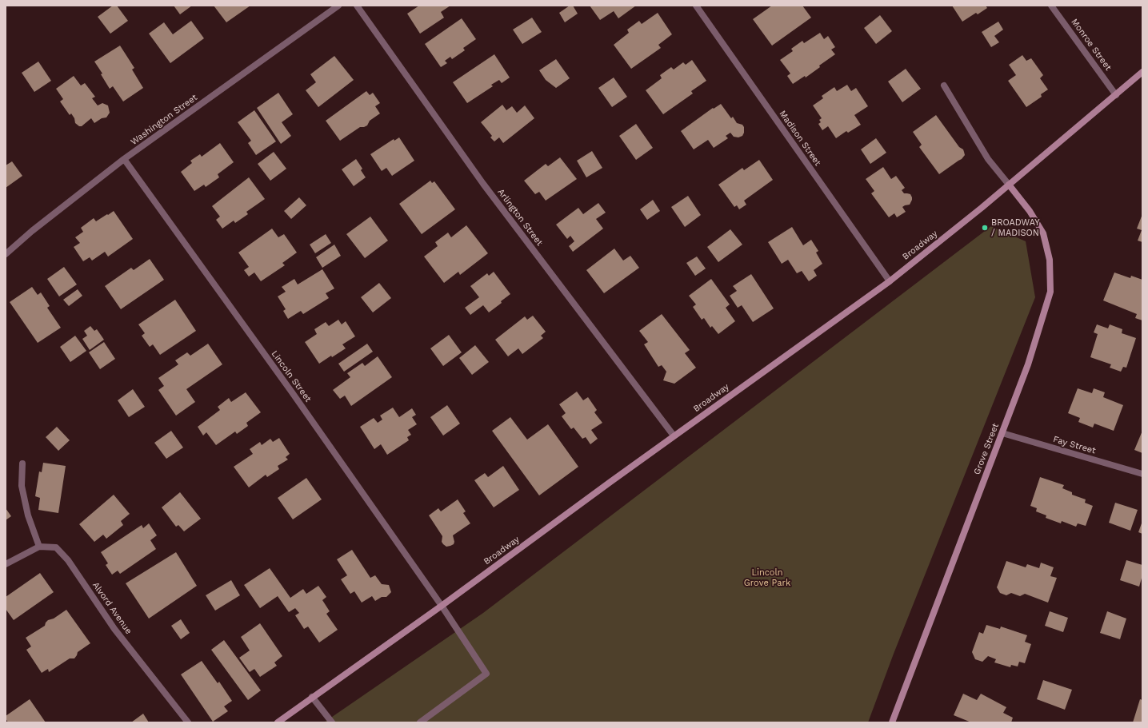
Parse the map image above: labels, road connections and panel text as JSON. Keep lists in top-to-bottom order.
{
  "streets": {
    "main road": ["Broadway", "Grove Street"],
    "street": [
      "Monroe Street",
      "Washington Street",
      "Madison Street",
      "Arlington Street",
      "Lincoln Street",
      "Fay Street",
      "Alvord Avenue"
    ]
  },
  "crossings": [
    ["Monroe Street", "Broadway"],
    ["Washington Street", "Lincoln Street"],
    ["Madison Street", "Broadway"],
    ["Arlington Street", "Broadway"],
    ["Broadway", "Lincoln Street"],
    ["Broadway", "Grove Street"],
    ["Fay Street", "Grove Street"]
  ],
  "parks": ["Lincoln Grove Park"],
  "places": ["BROADWAY / MADISON"]
}
